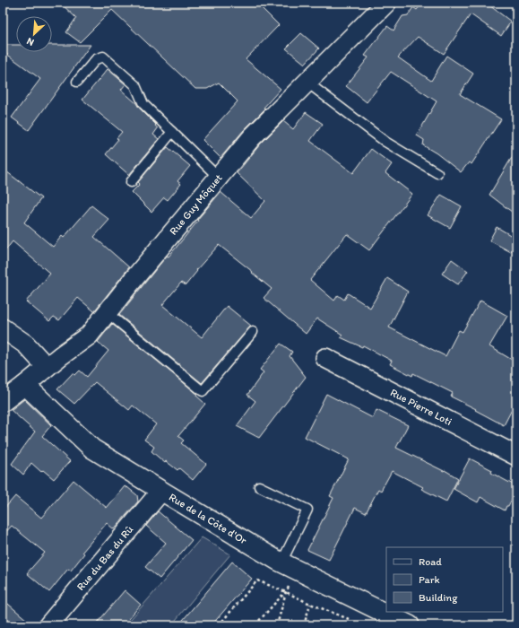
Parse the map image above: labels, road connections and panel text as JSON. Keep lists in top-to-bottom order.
{
  "streets": {
    "street": [
      "Rue Guy Môquet",
      "Rue Pierre Loti",
      "Rue de la Côte d'Or",
      "Rue du Bas du Rû"
    ]
  },
  "crossings": [
    ["Rue Guy Môquet", "Rue de la Côte d'Or"],
    ["Rue de la Côte d'Or", "Rue du Bas du Rû"]
  ],
  "legend": ["Road", "Park", "Building"],
  "north": "bottom left"
}
